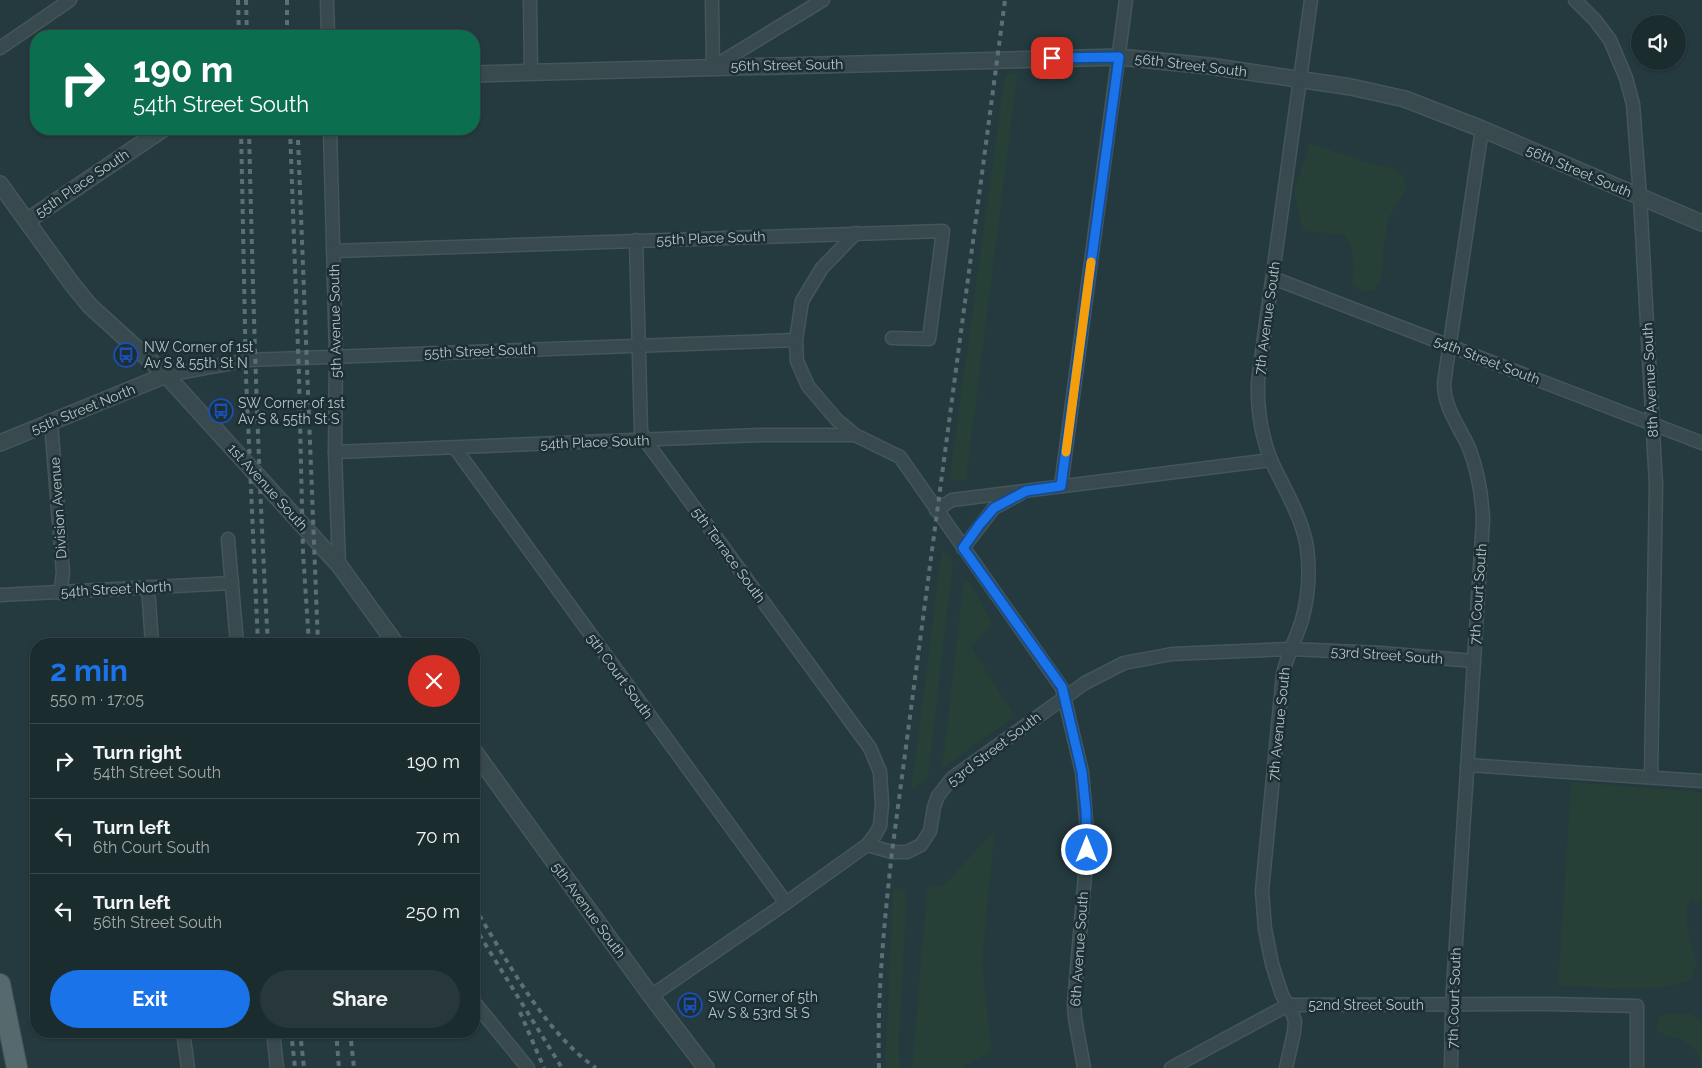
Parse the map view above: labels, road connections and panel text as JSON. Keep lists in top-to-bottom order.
{
  "streets": {
    "street": [
      "56th Street South",
      "55th Place South",
      "7th Avenue South",
      "5th Avenue South",
      "55th Street South",
      "54th Street South",
      "8th Avenue South",
      "55th Street North",
      "54th Place South",
      "1st Avenue South",
      "Division Avenue",
      "5th Terrace South",
      "54th Street North",
      "7th Court South",
      "53rd Street South",
      "5th Court South",
      "6th Avenue South",
      "52nd Street South"
    ]
  },
  "crossings": [
    ["56th Street South", "7th Avenue South"],
    ["56th Street South", "8th Avenue South"],
    ["56th Street South", "7th Court South"],
    ["55th Place South", "5th Avenue South"],
    ["55th Place South", "1st Avenue South"],
    ["55th Place South", "5th Terrace South"],
    ["55th Place South", "6th Avenue South"],
    ["7th Avenue South", "54th Street South"],
    ["7th Avenue South", "53rd Street South"],
    ["7th Avenue South", "52nd Street South"],
    ["5th Avenue South", "55th Street South"],
    ["5th Avenue South", "54th Place South"],
    ["5th Avenue South", "1st Avenue South"],
    ["55th Street South", "55th Street North"],
    ["55th Street South", "1st Avenue South"],
    ["55th Street South", "5th Terrace South"],
    ["55th Street South", "6th Avenue South"],
    ["54th Street South", "8th Avenue South"],
    ["54th Street South", "7th Court South"],
    ["55th Street North", "1st Avenue South"],
    ["55th Street North", "Division Avenue"],
    ["54th Place South", "5th Terrace South"],
    ["54th Place South", "5th Court South"],
    ["54th Place South", "6th Avenue South"],
    ["Division Avenue", "54th Street North"],
    ["5th Terrace South", "53rd Street South"],
    ["7th Court South", "53rd Street South"],
    ["7th Court South", "52nd Street South"],
    ["53rd Street South", "6th Avenue South"]
  ],
  "places": {
    "bus stop": ["NW Corner of 1st Av S & 55th St N", "SW Corner of 1st Av S & 55th St S", "SW Corner of 5th Av S & 53rd St S"]
  },
  "page": {
    "turn": ["190 m", "54th Street South"],
    "heading": ["2 min", "550 m · 17:05"],
    "list": [
      {
        "name": "Turn right",
        "note": "54th Street South",
        "value": "190 m"
      },
      {
        "name": "Turn left",
        "note": "6th Court South",
        "value": "70 m"
      },
      {
        "name": "Turn left",
        "note": "56th Street South",
        "value": "250 m"
      }
    ],
    "buttons": ["Exit", "Share"]
  }
}
